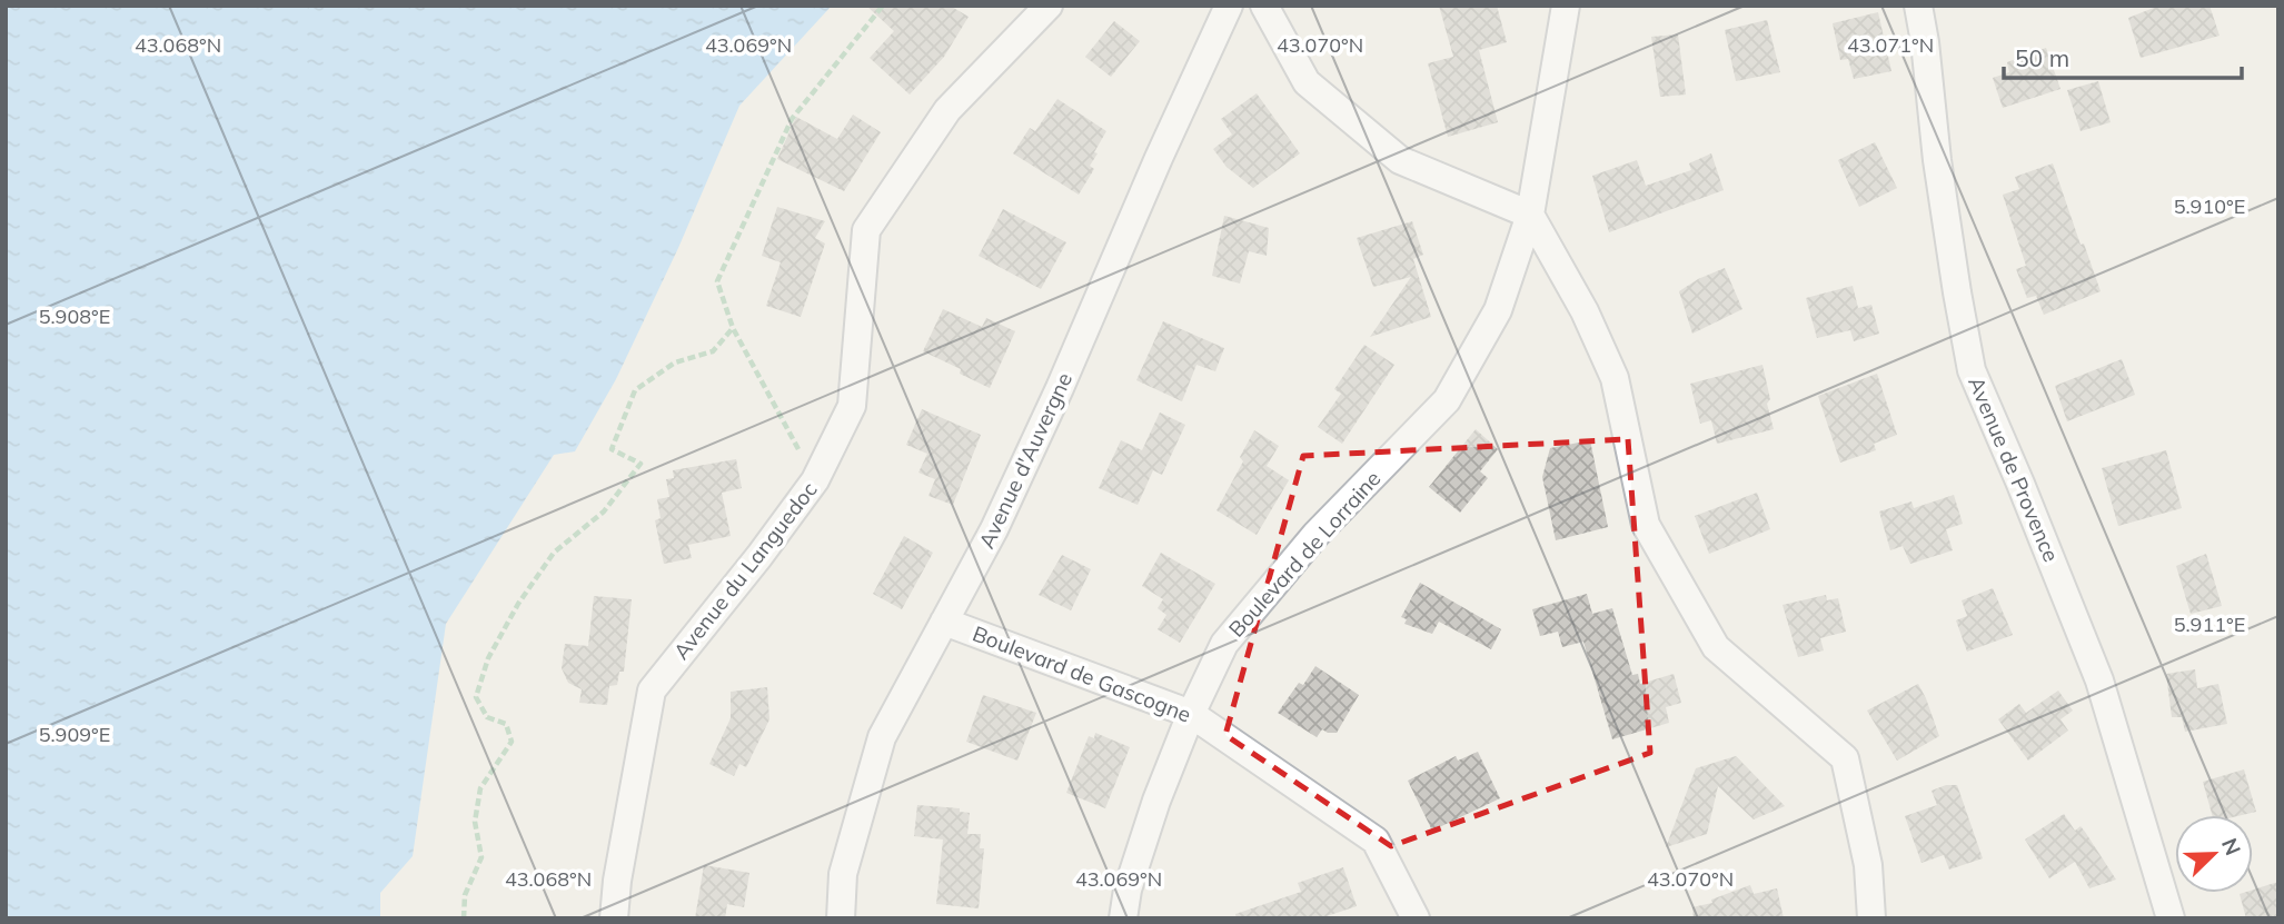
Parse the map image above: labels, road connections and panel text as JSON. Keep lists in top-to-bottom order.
{
  "streets": {
    "street": [
      "Avenue d'Auvergne",
      "Avenue de Provence",
      "Boulevard de Lorraine",
      "Avenue du Languedoc",
      "Boulevard de Gascogne"
    ]
  },
  "crossings": [
    ["Avenue d'Auvergne", "Boulevard de Gascogne"],
    ["Boulevard de Lorraine", "Boulevard de Gascogne"]
  ],
  "scale_bar": "50 m",
  "north": "top right",
  "coordinates": [
    "43.068°N",
    "43.069°N",
    "43.070°N",
    "43.071°N",
    "5.910°E",
    "5.908°E",
    "5.911°E",
    "5.909°E"
  ]
}
